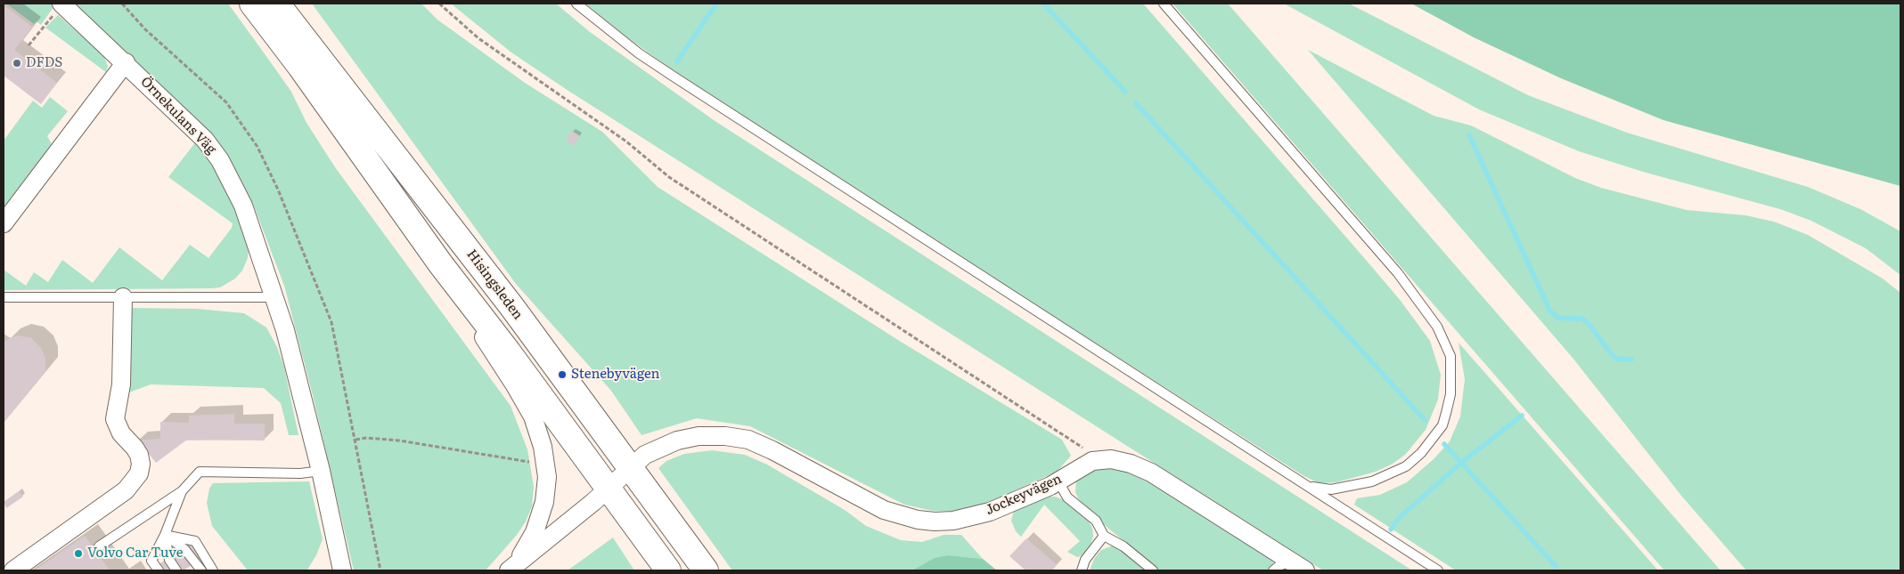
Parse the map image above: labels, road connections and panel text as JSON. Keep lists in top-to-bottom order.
{
  "streets": {
    "highway": ["Hisingsleden"],
    "street": ["Örnekulans Väg", "Jockeyvägen"]
  },
  "crossings": [
    ["Hisingsleden", "Jockeyvägen"]
  ],
  "places": ["DFDS", "Stenebyvägen", "Volvo Car Tuve"]
}
